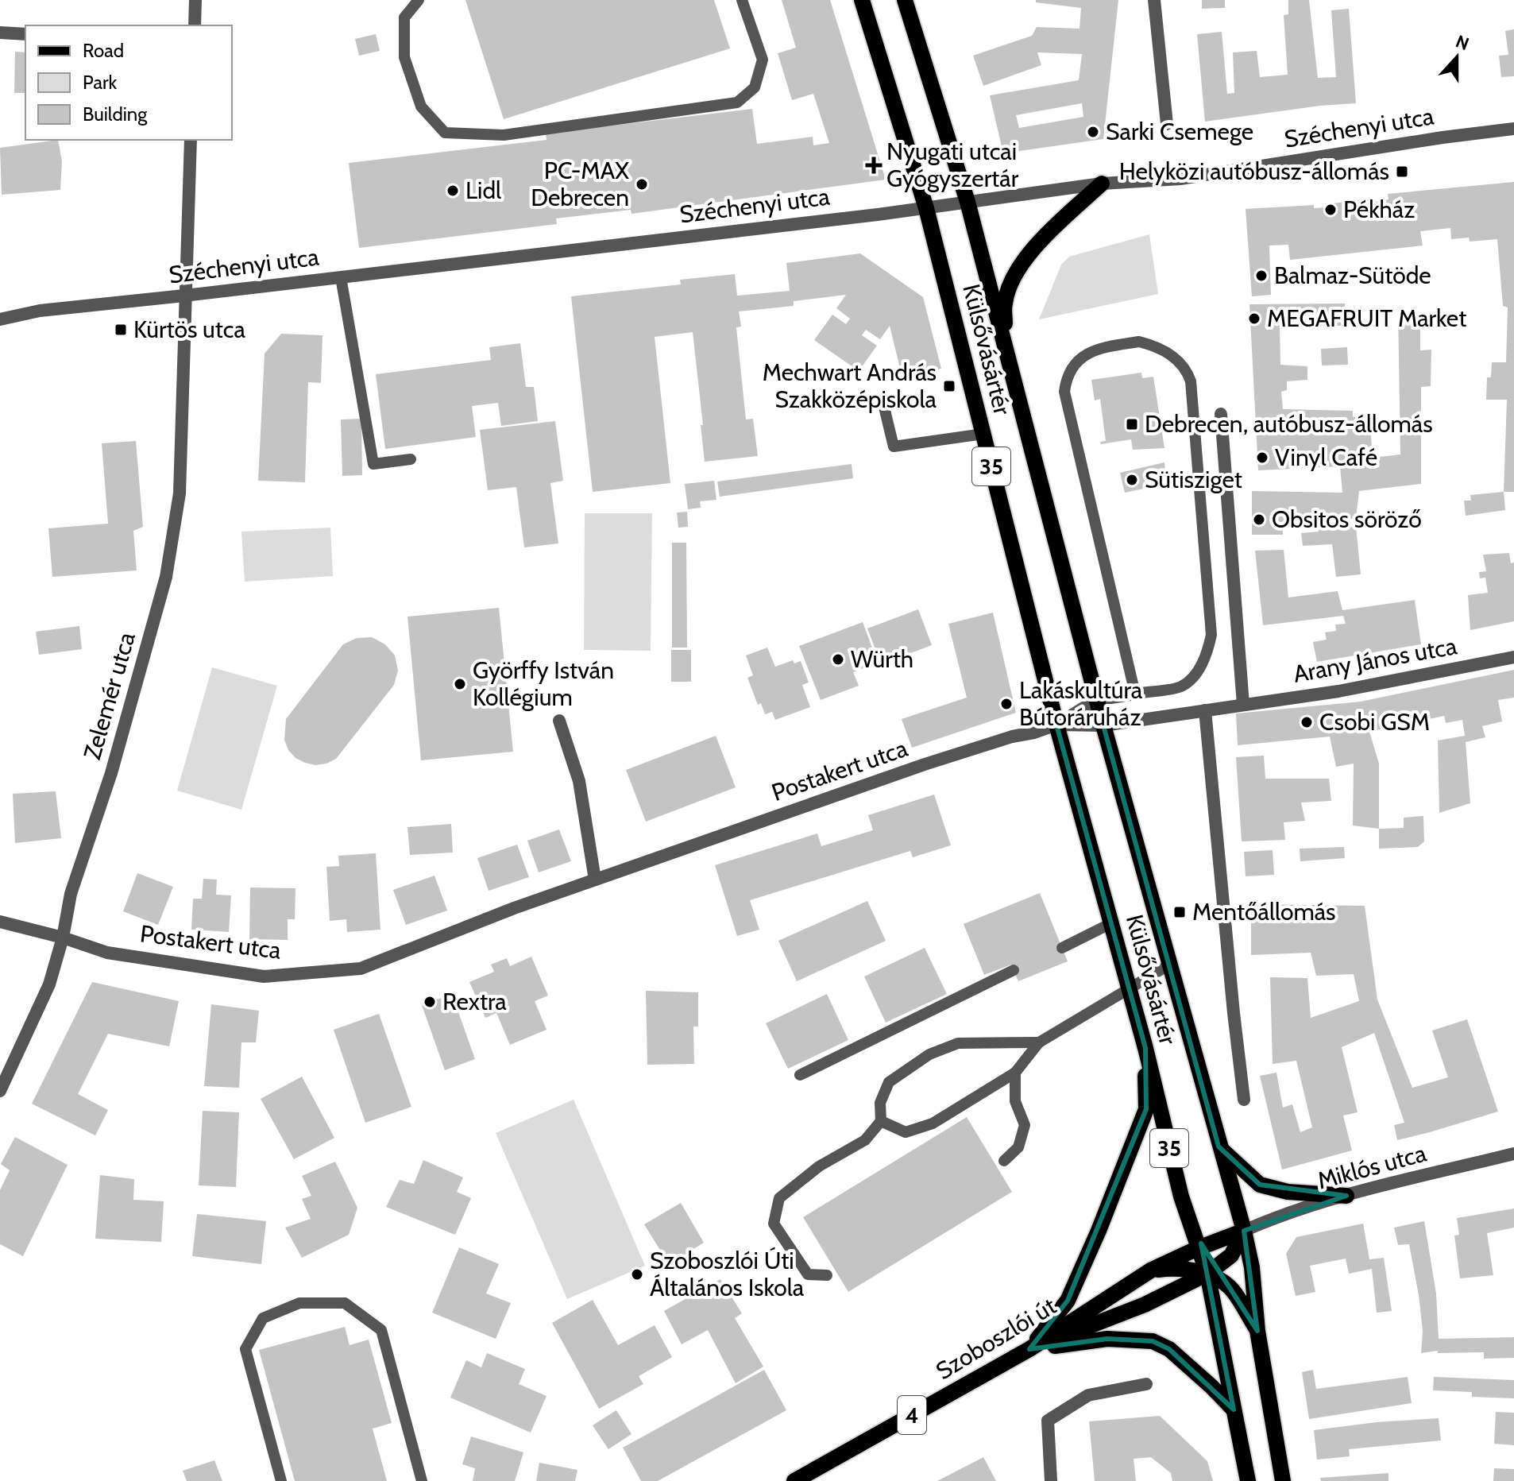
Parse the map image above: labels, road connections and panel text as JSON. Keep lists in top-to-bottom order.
{
  "streets": {
    "main road": [
      "Külsővásártér",
      "35",
      "Szoboszlói út",
      "4"
    ],
    "street": [
      "Széchenyi utca",
      "Arany János utca",
      "Zelemér utca",
      "Postakert utca",
      "Miklós utca"
    ]
  },
  "crossings": [
    ["Széchenyi utca", "Külsővásártér"],
    ["Széchenyi utca", "35"],
    ["Széchenyi utca", "Zelemér utca"],
    ["Külsővásártér", "35"],
    ["Külsővásártér", "Postakert utca"],
    ["Külsővásártér", "Miklós utca"],
    ["Külsővásártér", "Szoboszlói út"],
    ["Külsővásártér", "4"],
    ["Zelemér utca", "Postakert utca"],
    ["Miklós utca", "Szoboszlói út"],
    ["Szoboszlói út", "4"]
  ],
  "places": {
    "other": [
      "Sarki Csemege",
      "PC-MAX Debrecen",
      "Lidl",
      "Pékház",
      "Balmaz-Sütöde",
      "MEGAFRUIT Market",
      "Vinyl Café",
      "Sütisziget",
      "Obsitos söröző",
      "Würth",
      "Györffy István Kollégium",
      "Lakáskultúra Bútoráruház",
      "Csobi GSM",
      "Rextra",
      "Szoboszlói Úti Általános Iskola"
    ],
    "health": ["Nyugati utcai Gyógyszertár"],
    "transit": [
      "Helyközi autóbusz-állomás",
      "Kürtös utca",
      "Mechwart András Szakközépiskola",
      "Debrecen, autóbusz-állomás",
      "Mentőállomás"
    ]
  },
  "legend": ["Road", "Park", "Building"],
  "north": "top"
}
